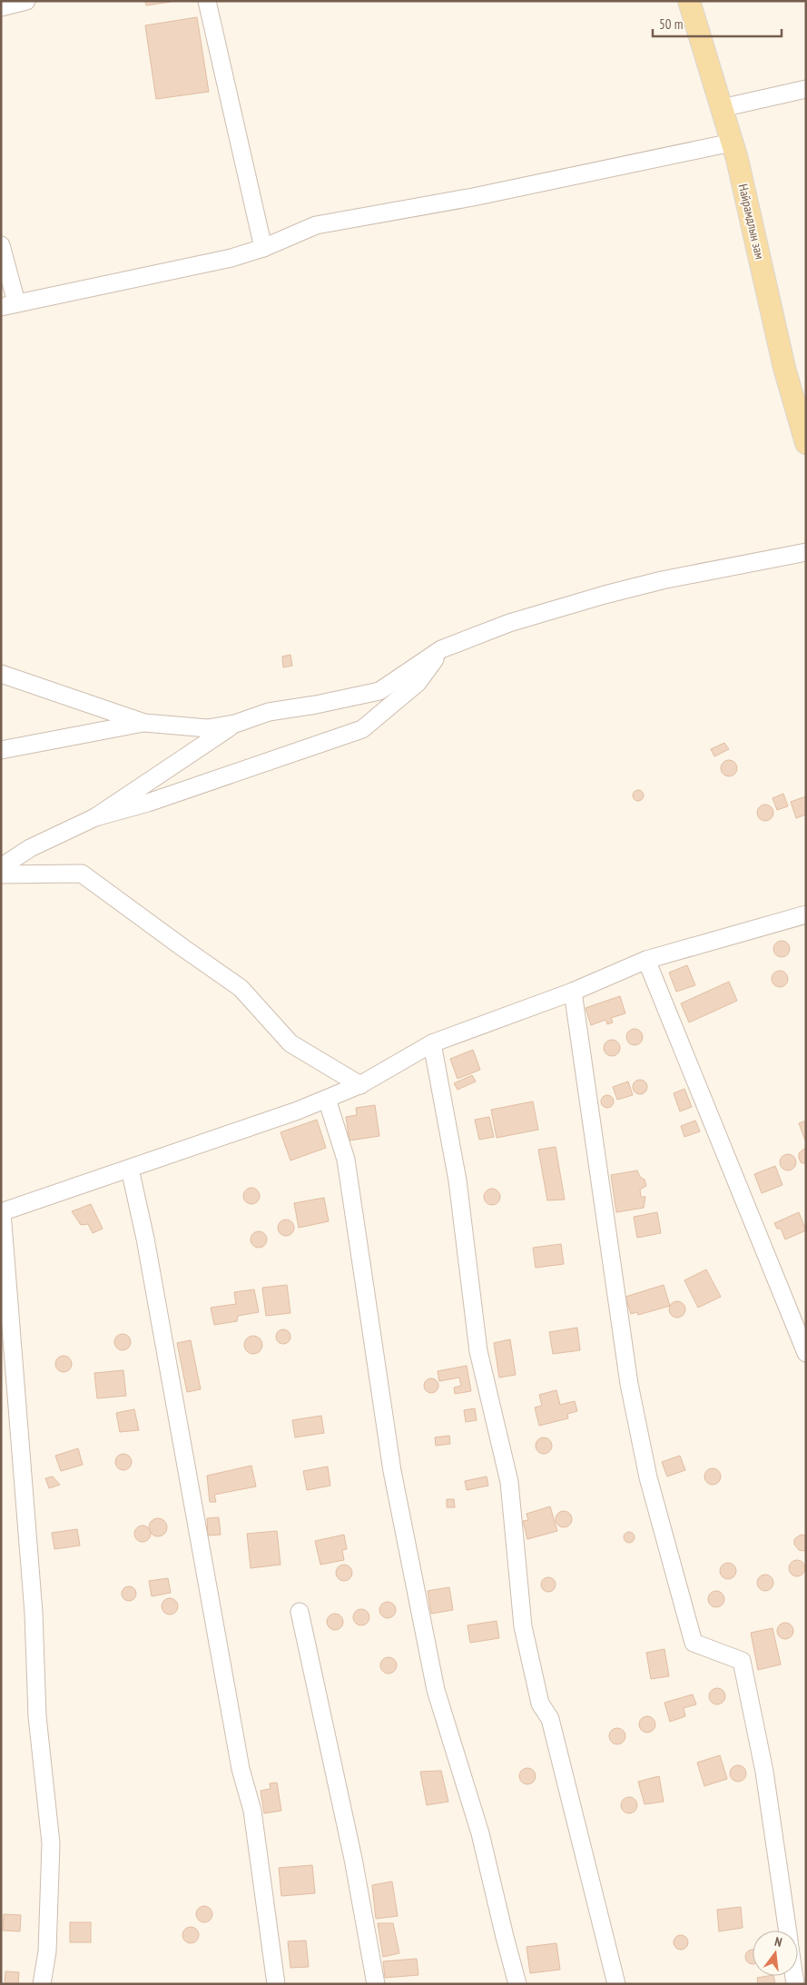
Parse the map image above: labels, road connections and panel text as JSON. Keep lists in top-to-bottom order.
{
  "streets": {
    "main road": ["Найрамдлын зам"]
  },
  "scale_bar": "50 m",
  "north": "top"
}
